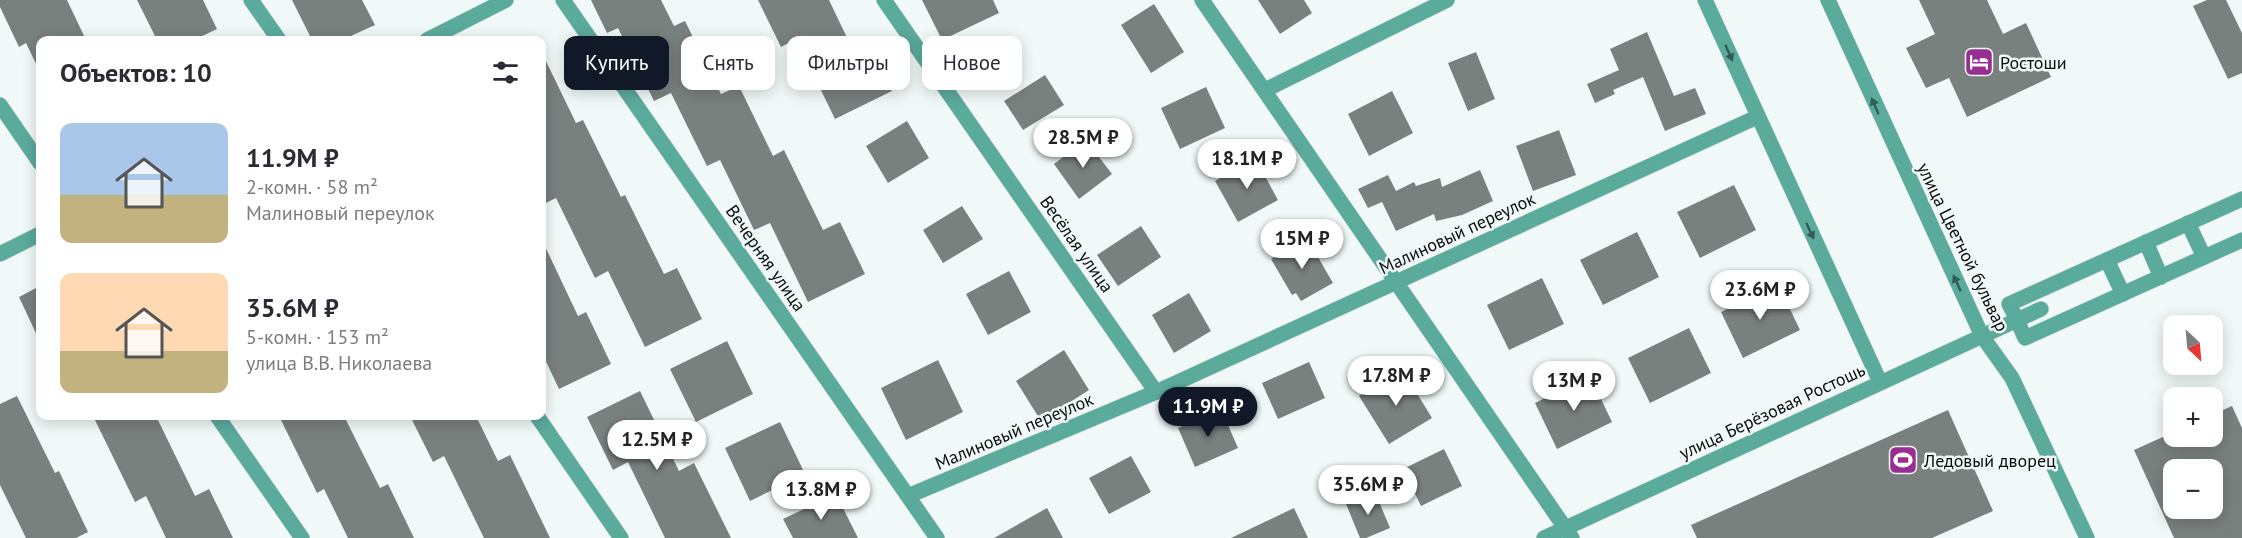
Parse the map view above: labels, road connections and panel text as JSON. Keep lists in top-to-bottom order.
{
  "streets": {
    "street": [
      "Малиновый переулок",
      "Весёлая улица",
      "улица Цветной бульвар",
      "Вечерняя улица",
      "улица Берёзовая Ростошь"
    ]
  },
  "crossings": [
    ["Малиновый переулок", "Весёлая улица"],
    ["Малиновый переулок", "Вечерняя улица"],
    ["улица Цветной бульвар", "улица Берёзовая Ростошь"]
  ],
  "places": {
    "hotel": ["Ростоши"],
    "sports": ["Ледовый дворец"]
  },
  "north": "bottom right",
  "page": {
    "chip": [
      "Купить",
      "Снять",
      "Фильтры",
      "Новое"
    ],
    "heading": "Объектов: 10",
    "list": [
      {
        "name": "11.9M ₽",
        "note": "2-комн. · 58 m² · Малиновый переулок"
      },
      {
        "name": "35.6M ₽",
        "note": "5-комн. · 153 m² · улица В.В. Николаева"
      }
    ],
    "price": [
      "28.5M ₽",
      "18.1M ₽",
      "15M ₽",
      "23.6M ₽",
      "17.8M ₽",
      "13M ₽",
      "11.9M ₽",
      "12.5M ₽",
      "35.6M ₽",
      "13.8M ₽"
    ],
    "map_buttons": ["+", "−"]
  }
}
